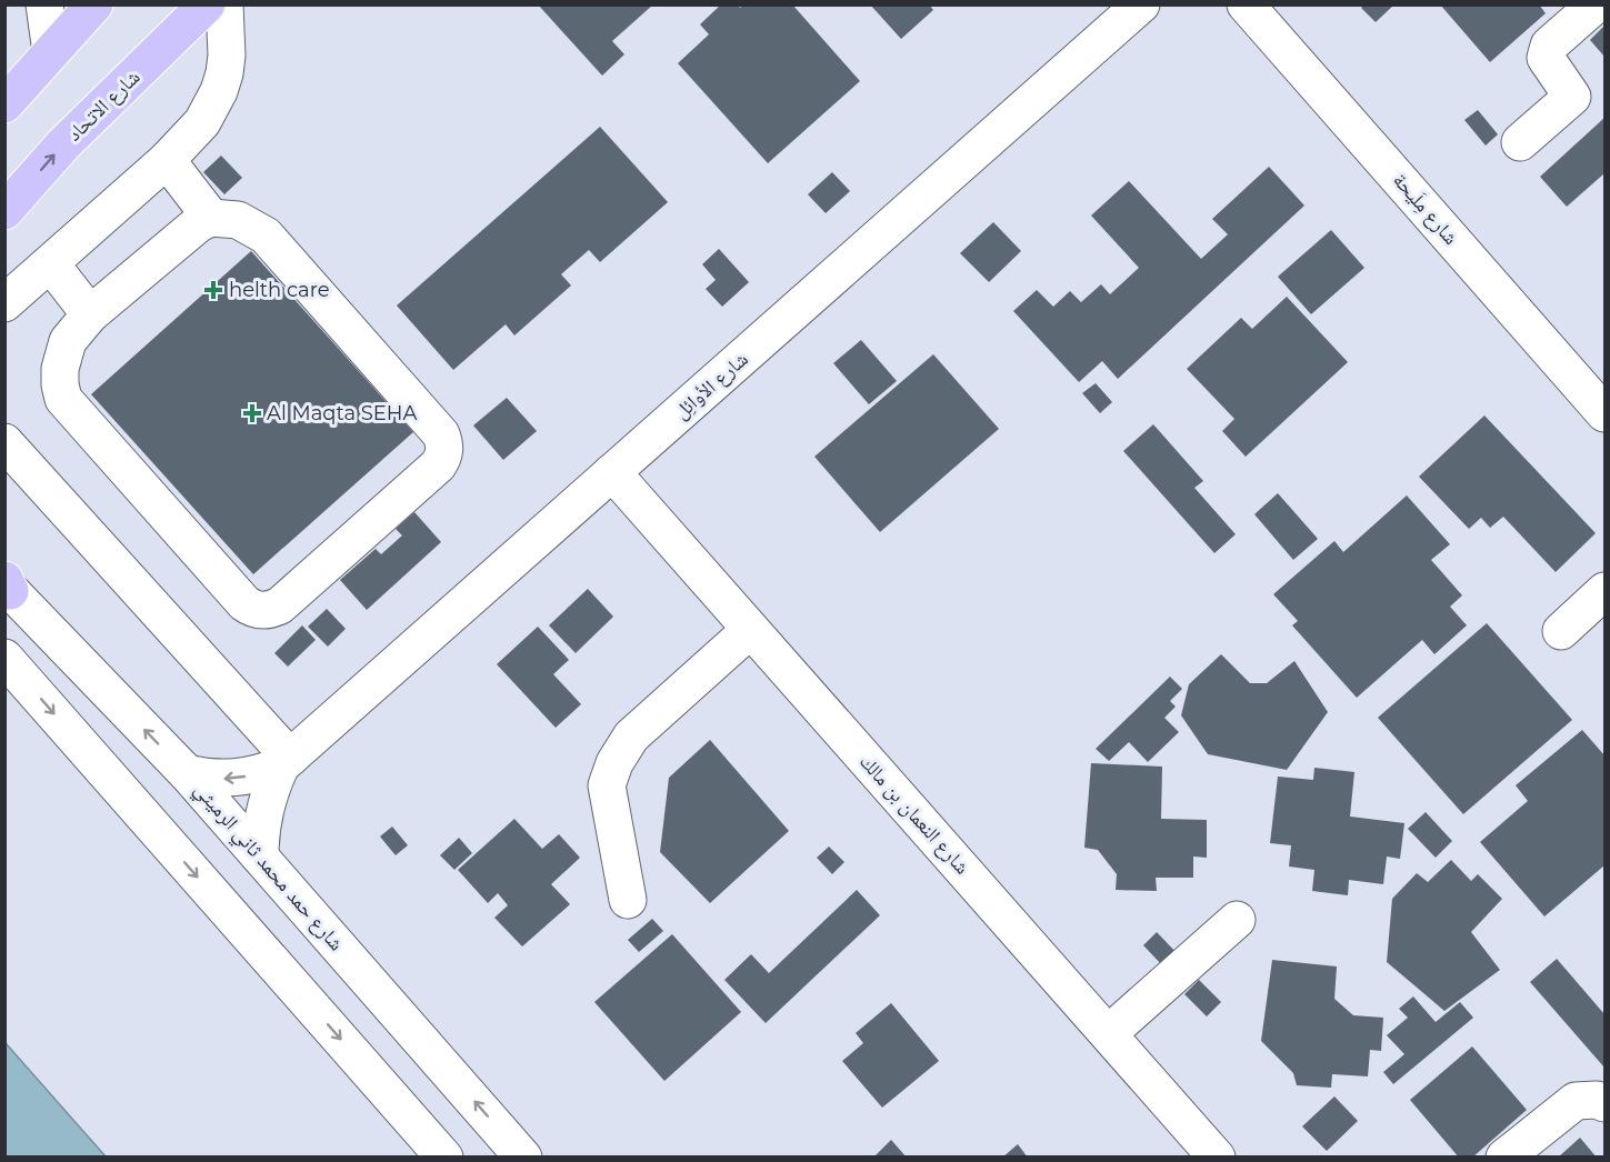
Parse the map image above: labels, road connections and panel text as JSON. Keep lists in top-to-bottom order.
{
  "streets": {
    "main road": ["شارع الاتحاد"],
    "street": [
      "شارع مِلَيحة",
      "شارع الأوائِل",
      "شارع النعمان بن مالك",
      "شارع حمد محمد ثاني الرميثي"
    ]
  },
  "crossings": [
    ["شارع الأوائِل", "شارع النعمان بن مالك"],
    ["شارع الأوائِل", "شارع حمد محمد ثاني الرميثي"]
  ],
  "places": {
    "health": ["helth care", "Al Maqta SEHA"]
  }
}
